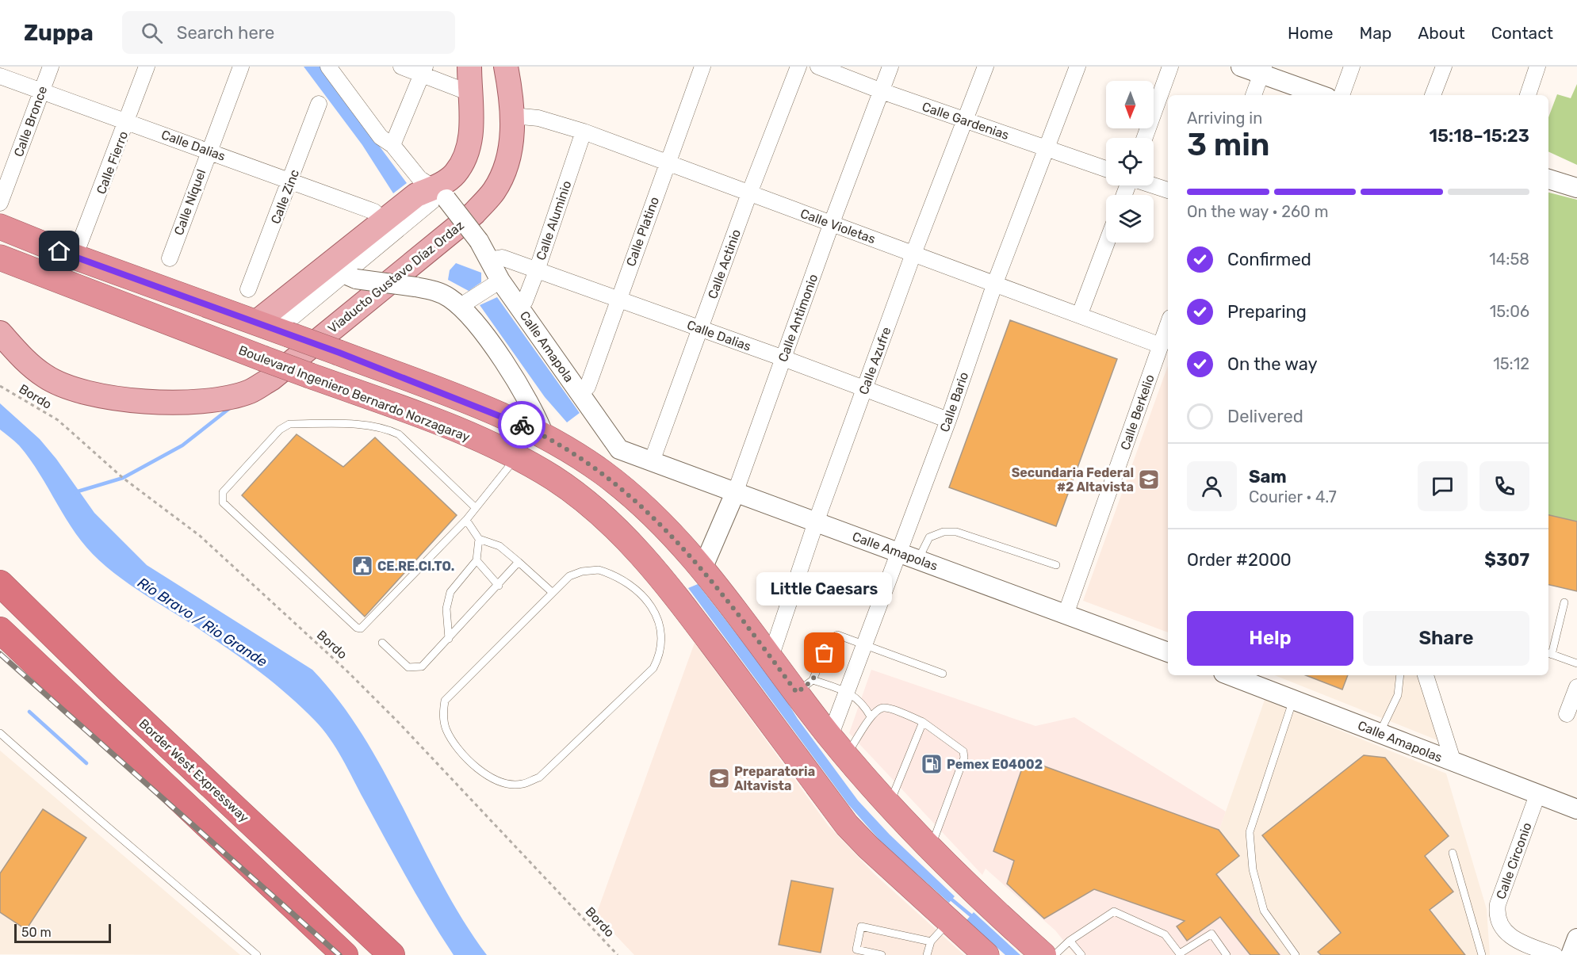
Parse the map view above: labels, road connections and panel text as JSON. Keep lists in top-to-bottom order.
{
  "streets": {
    "highway": ["Boulevard Ingeniero Bernardo Norzagaray", "Border West Expressway"],
    "main road": ["Viaducto Gustavo Díaz Ordaz"],
    "street": [
      "Calle Gardenias",
      "Calle Bronce",
      "Calle Dalias",
      "Calle Fierro",
      "Calle Zinc",
      "Calle Níquel",
      "Calle Aluminio",
      "Calle Violetas",
      "Calle Platino",
      "Calle Actinio",
      "Calle Antimonio",
      "Calle Amapola",
      "Calle Azufre",
      "Calle Bario",
      "Calle Berkelio",
      "Calle Amapolas",
      "Calle Circonio"
    ],
    "path": ["Bordo"]
  },
  "crossings": [
    ["Calle Gardenias", "Calle Antimonio"],
    ["Calle Gardenias", "Calle Azufre"],
    ["Calle Gardenias", "Calle Bario"],
    ["Calle Bronce", "Calle Dalias"],
    ["Calle Dalias", "Calle Fierro"],
    ["Calle Dalias", "Calle Zinc"],
    ["Calle Dalias", "Calle Níquel"],
    ["Calle Dalias", "Calle Aluminio"],
    ["Calle Dalias", "Calle Platino"],
    ["Calle Dalias", "Calle Actinio"],
    ["Calle Dalias", "Calle Antimonio"],
    ["Calle Dalias", "Calle Amapola"],
    ["Calle Dalias", "Calle Azufre"],
    ["Calle Dalias", "Calle Bario"],
    ["Calle Fierro", "Boulevard Ingeniero Bernardo Norzagaray"],
    ["Calle Aluminio", "Calle Violetas"],
    ["Calle Aluminio", "Calle Amapola"],
    ["Calle Violetas", "Calle Platino"],
    ["Calle Violetas", "Calle Actinio"],
    ["Calle Violetas", "Viaducto Gustavo Díaz Ordaz"],
    ["Calle Violetas", "Calle Antimonio"],
    ["Calle Violetas", "Calle Azufre"],
    ["Calle Violetas", "Calle Bario"],
    ["Calle Violetas", "Calle Berkelio"],
    ["Calle Platino", "Calle Amapola"],
    ["Calle Actinio", "Calle Amapolas"],
    ["Calle Antimonio", "Boulevard Ingeniero Bernardo Norzagaray"],
    ["Calle Antimonio", "Calle Amapolas"],
    ["Calle Amapola", "Calle Amapolas"],
    ["Calle Azufre", "Boulevard Ingeniero Bernardo Norzagaray"],
    ["Calle Azufre", "Calle Amapolas"],
    ["Boulevard Ingeniero Bernardo Norzagaray", "Calle Bario"],
    ["Calle Bario", "Calle Amapolas"],
    ["Calle Berkelio", "Calle Amapolas"],
    ["Calle Amapolas", "Calle Circonio"]
  ],
  "water": ["Río Bravo / Rio Grande"],
  "places": {
    "school or university": ["Secundaria Federal #2 Altavista", "Preparatoria Altavista"],
    "public building": ["CE.RE.CI.TO."],
    "other": ["Little Caesars"],
    "fuel station": ["Pemex E04002"]
  },
  "scale_bar": "50 m",
  "north": "bottom",
  "page": {
    "header": "Zuppa",
    "search": "Search here",
    "nav": [
      "Home",
      "Map",
      "About",
      "Contact"
    ],
    "heading": ["3 min", "Arriving in", "15:18–15:23"],
    "panel": [
      "Sam",
      "Courier · 4.7",
      "Order #2000",
      "$307"
    ],
    "bar": "On the way · 260 m",
    "list": [
      ["Confirmed", "14:58"],
      ["Preparing", "15:06"],
      ["On the way", "15:12"],
      "Delivered"
    ],
    "bubble": "Little Caesars",
    "buttons": ["Help", "Share"],
    "scale": "50 m"
  }
}
